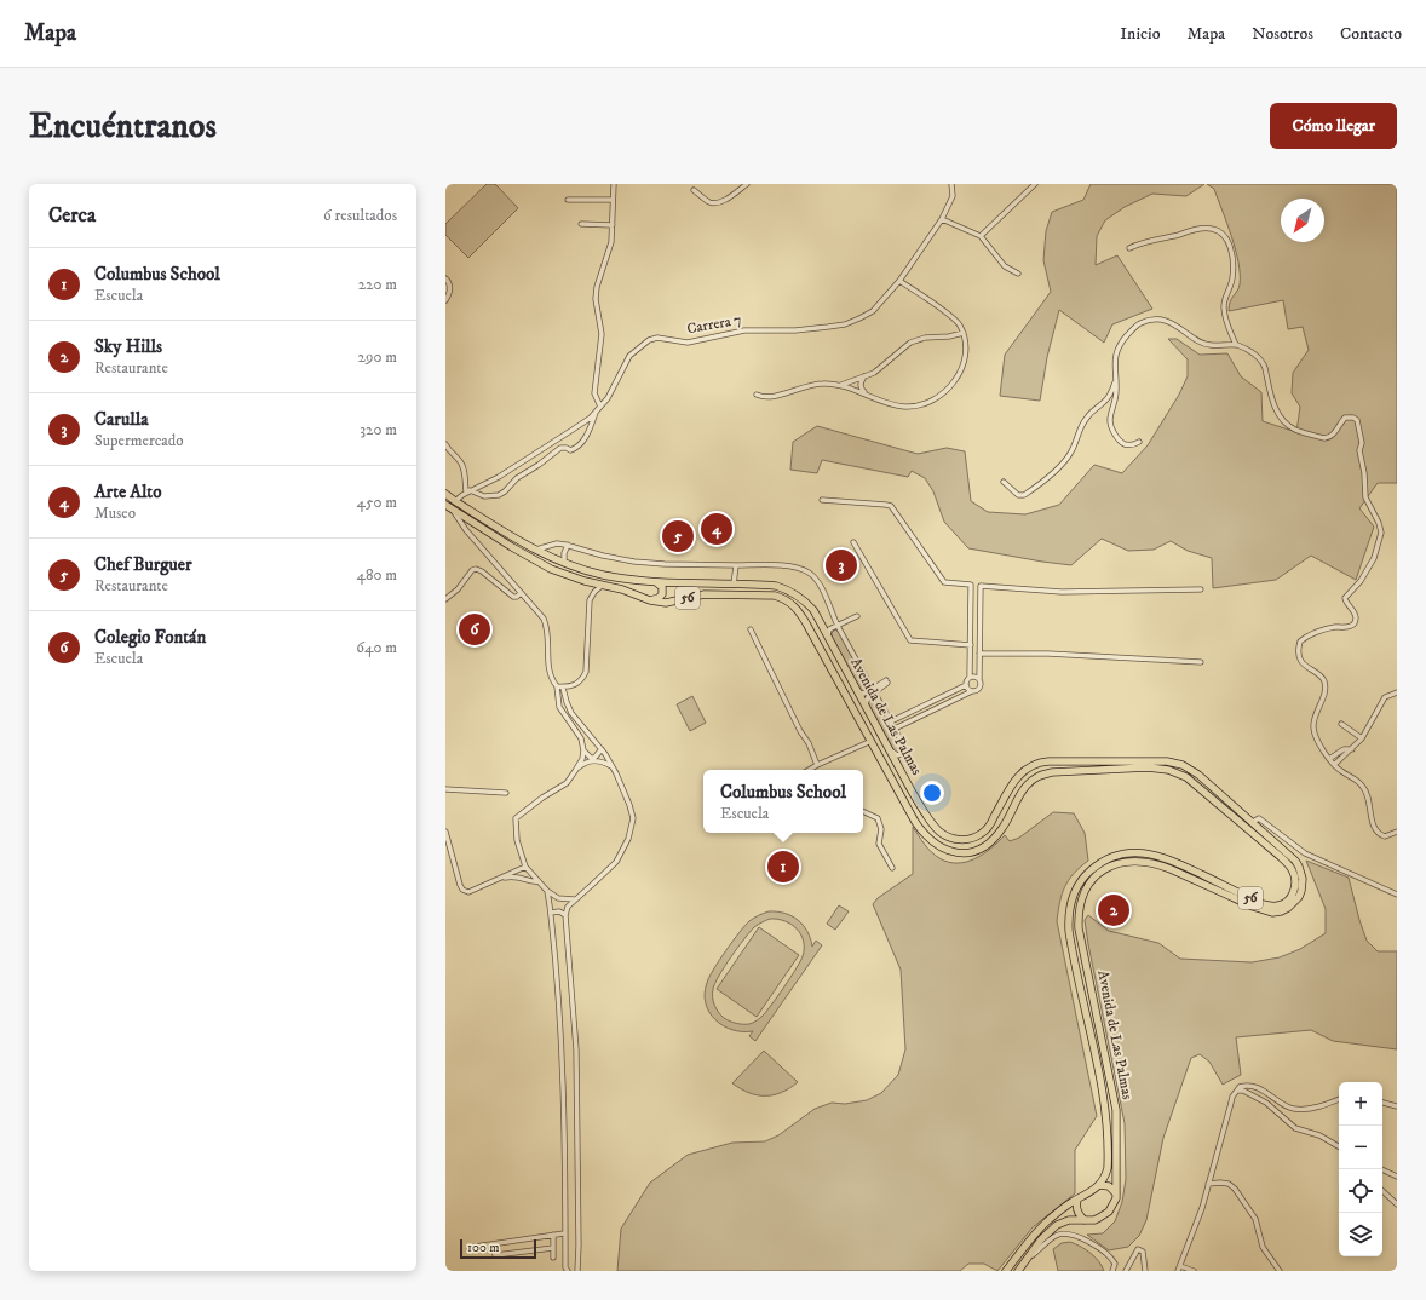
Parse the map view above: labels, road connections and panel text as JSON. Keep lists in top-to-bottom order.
{
  "streets": {
    "main road": ["56", "Avenida de Las Palmas"],
    "street": ["Carrera 7"]
  },
  "crossings": [
    ["Carrera 7", "Avenida de Las Palmas"]
  ],
  "scale_bar": "100 m",
  "north": "bottom left",
  "page": {
    "header": "Mapa",
    "nav": [
      "Inicio",
      "Mapa",
      "Nosotros",
      "Contacto"
    ],
    "buttons": "Cómo llegar",
    "title": "Encuéntranos",
    "heading": ["Cerca", "6 resultados"],
    "list": [
      {
        "mark": "1",
        "name": "Columbus School",
        "note": "Escuela",
        "value": "220 m"
      },
      {
        "mark": "2",
        "name": "Sky Hills",
        "note": "Restaurante",
        "value": "290 m"
      },
      {
        "mark": "3",
        "name": "Carulla",
        "note": "Supermercado",
        "value": "320 m"
      },
      {
        "mark": "4",
        "name": "Arte Alto",
        "note": "Museo",
        "value": "450 m"
      },
      {
        "mark": "5",
        "name": "Chef Burguer",
        "note": "Restaurante",
        "value": "480 m"
      },
      {
        "mark": "6",
        "name": "Colegio Fontán",
        "note": "Escuela",
        "value": "640 m"
      }
    ],
    "pins": [
      "4",
      "5",
      "3",
      "6",
      "1",
      "2"
    ],
    "popup": ["Columbus School", "Escuela"],
    "map_buttons": ["+", "−"],
    "scale": "100 m"
  }
}
